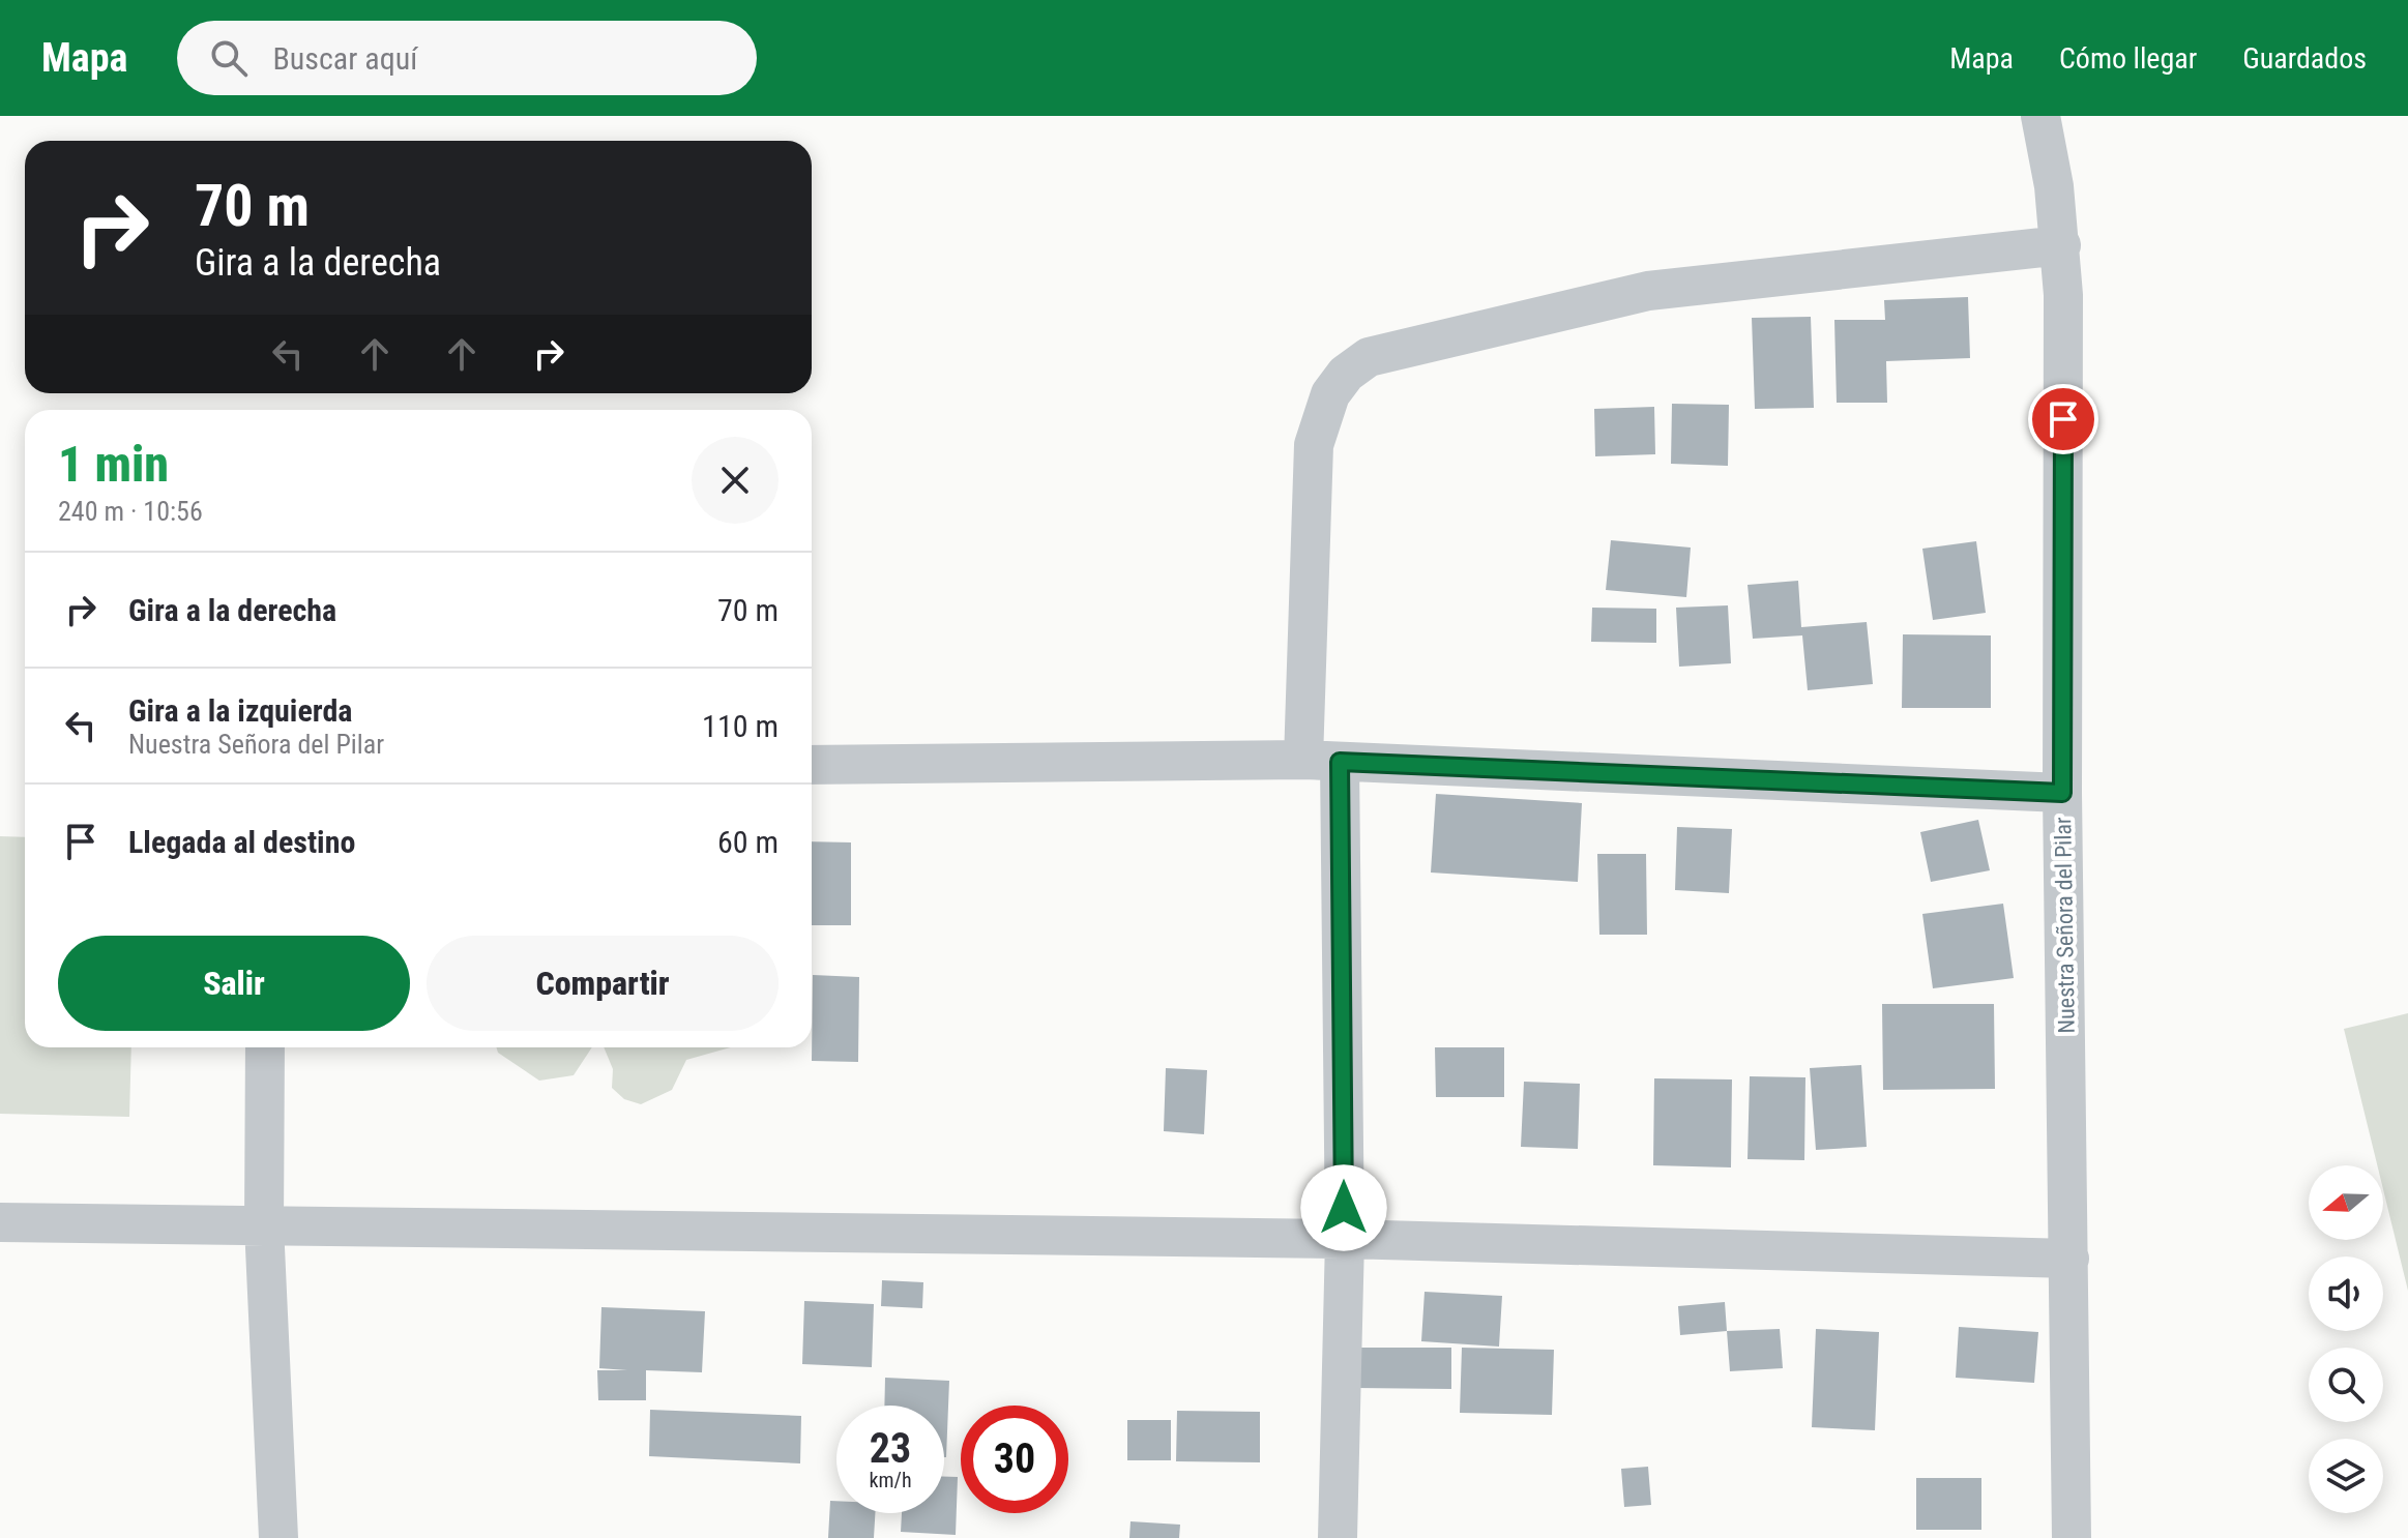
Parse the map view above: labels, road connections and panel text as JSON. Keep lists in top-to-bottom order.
{
  "streets": {
    "street": ["Nuestra Señora del Pilar"]
  },
  "north": "left",
  "page": {
    "header": "Mapa",
    "search": "Buscar aquí",
    "nav": ["Mapa", "Cómo llegar", "Guardados"],
    "turn": ["70 m", "Gira a la derecha"],
    "heading": ["1 min", "240 m · 10:56"],
    "list": [
      {
        "name": "Gira a la derecha",
        "value": "70 m"
      },
      {
        "name": "Gira a la izquierda",
        "note": "Nuestra Señora del Pilar",
        "value": "110 m"
      },
      {
        "name": "Llegada al destino",
        "value": "60 m"
      }
    ],
    "buttons": ["Salir", "Compartir"],
    "speed": "23 km/h",
    "limit": "30"
  }
}
